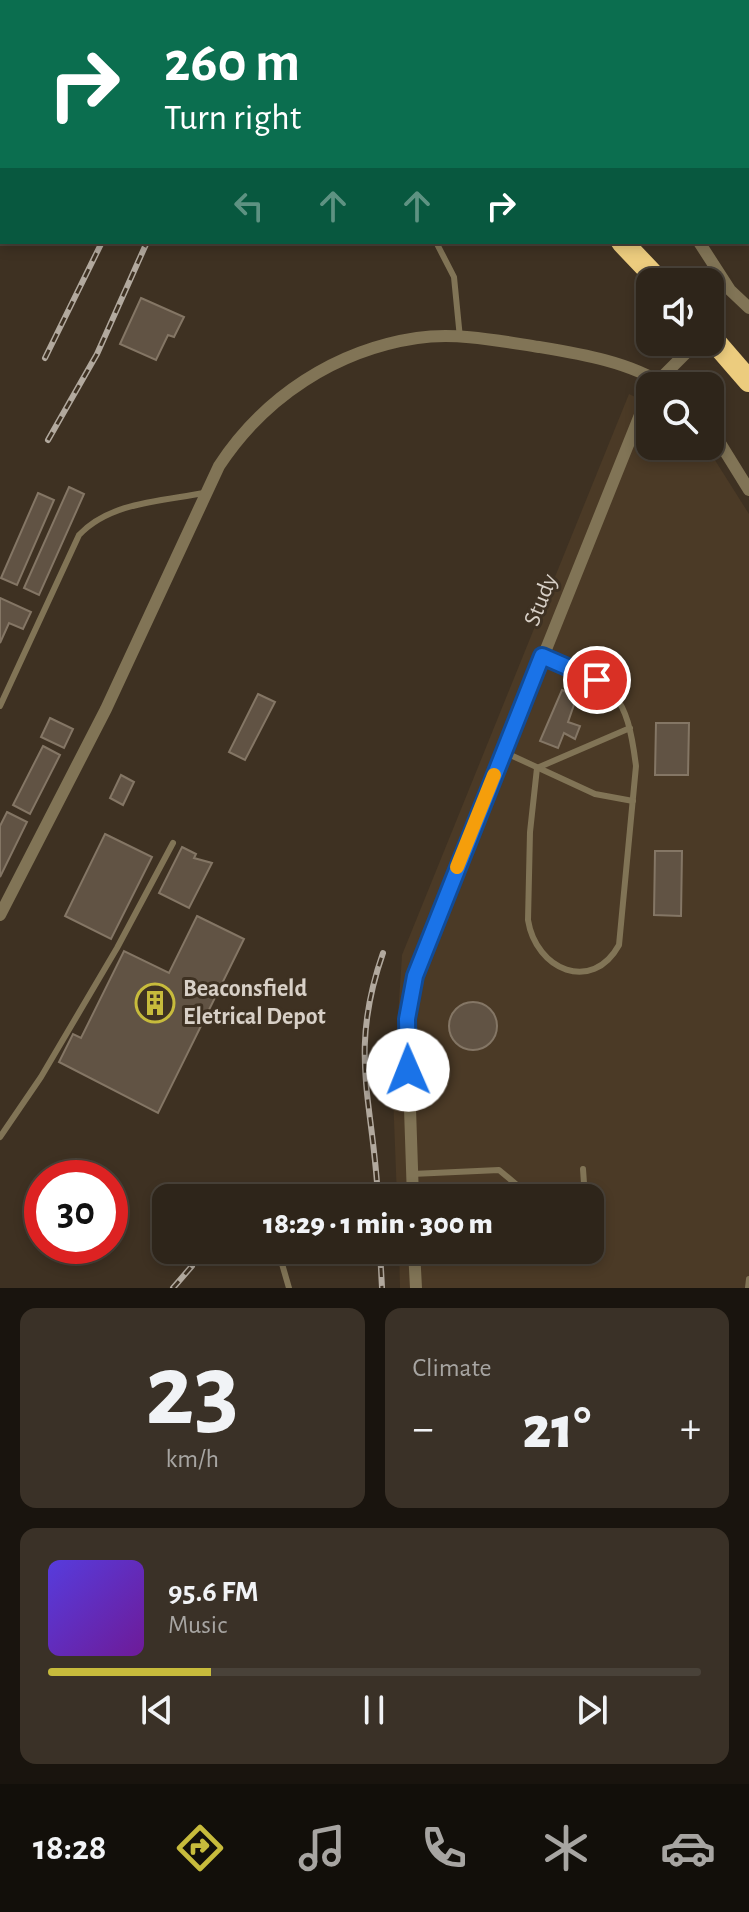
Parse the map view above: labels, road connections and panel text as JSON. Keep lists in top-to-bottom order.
{
  "streets": {
    "street": ["Study"]
  },
  "places": {
    "building": ["Beaconsfield Eletrical Depot"]
  },
  "page": {
    "turn": ["260 m", "Turn right"],
    "limit": "30",
    "trip": "18:29 · 1 min · 300 m",
    "tile": [
      ["23", "km/h"],
      "Climate"
    ],
    "heat": ["−", "21°", "+"],
    "song": ["95.6 FM", "Music"],
    "tabs": "18:28"
  }
}
